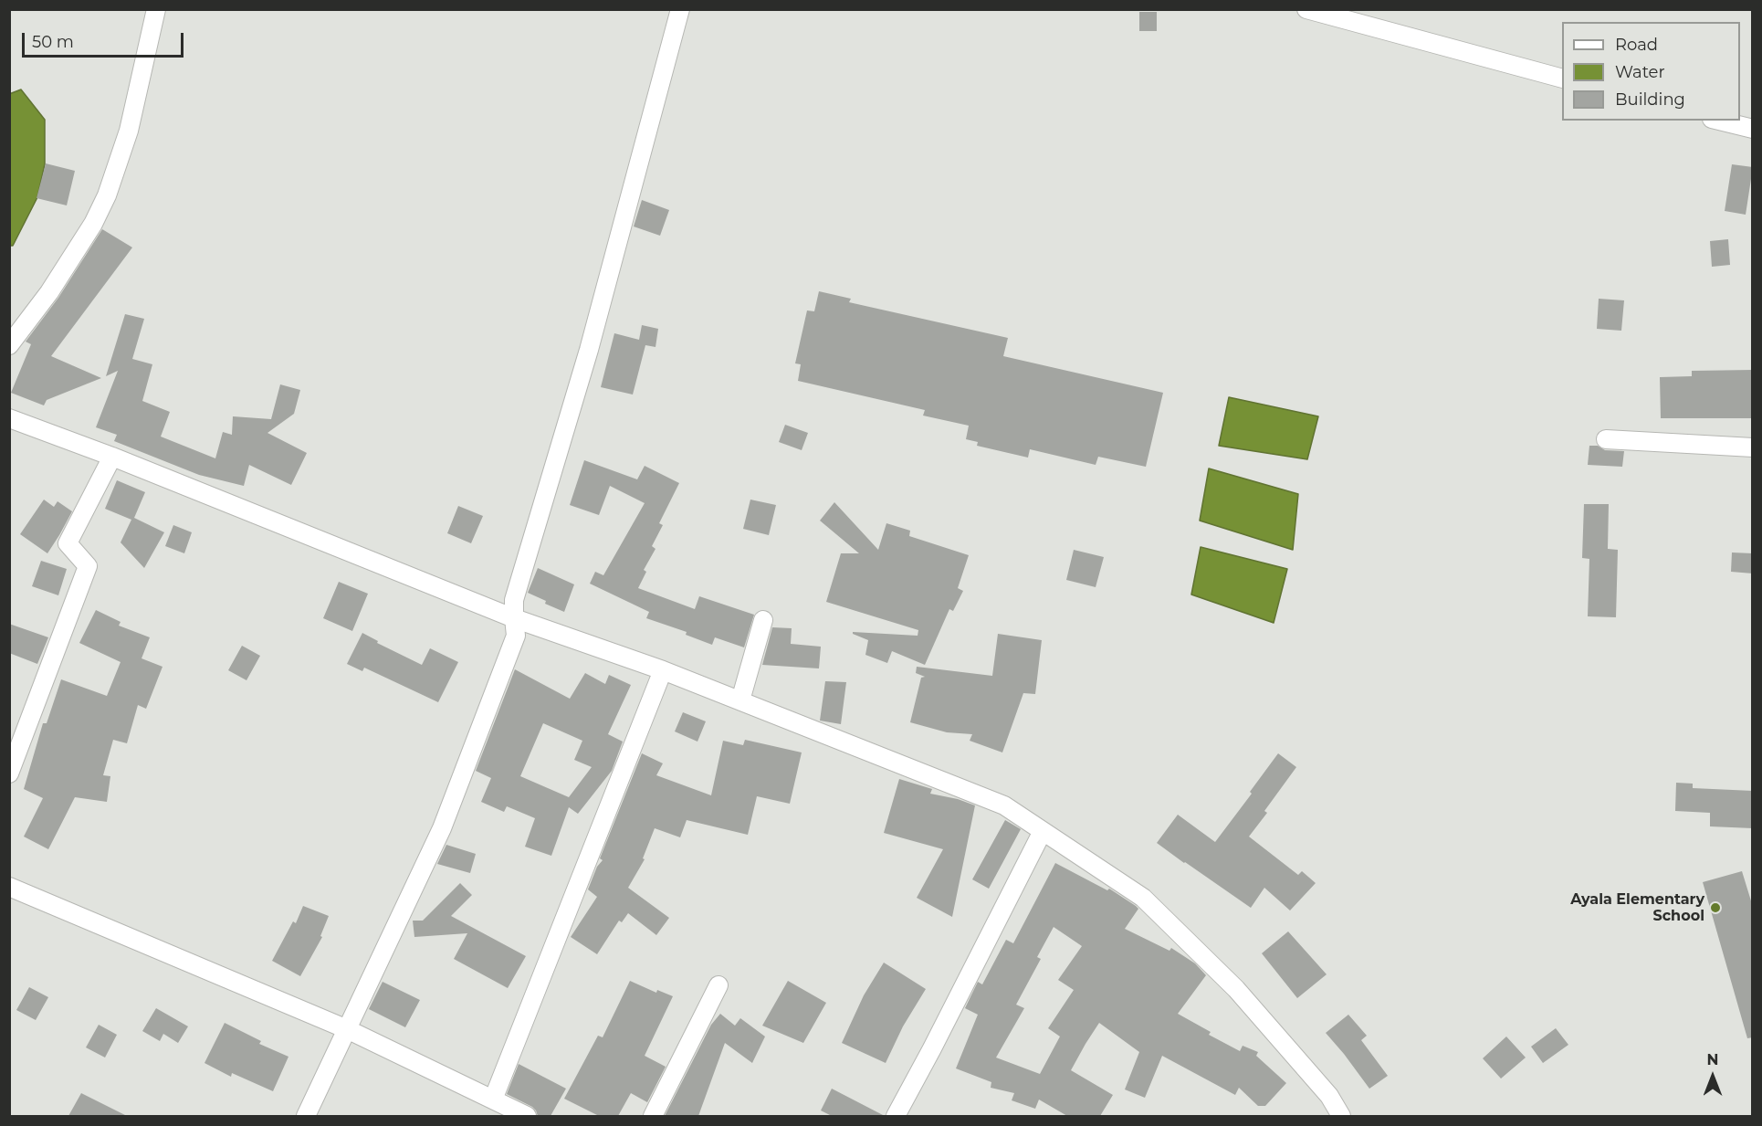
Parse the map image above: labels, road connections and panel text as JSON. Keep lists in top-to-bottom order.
{
  "places": ["Ayala Elementary School"],
  "legend": ["Road", "Water", "Building"],
  "scale_bar": "50 m",
  "north": "top"
}
